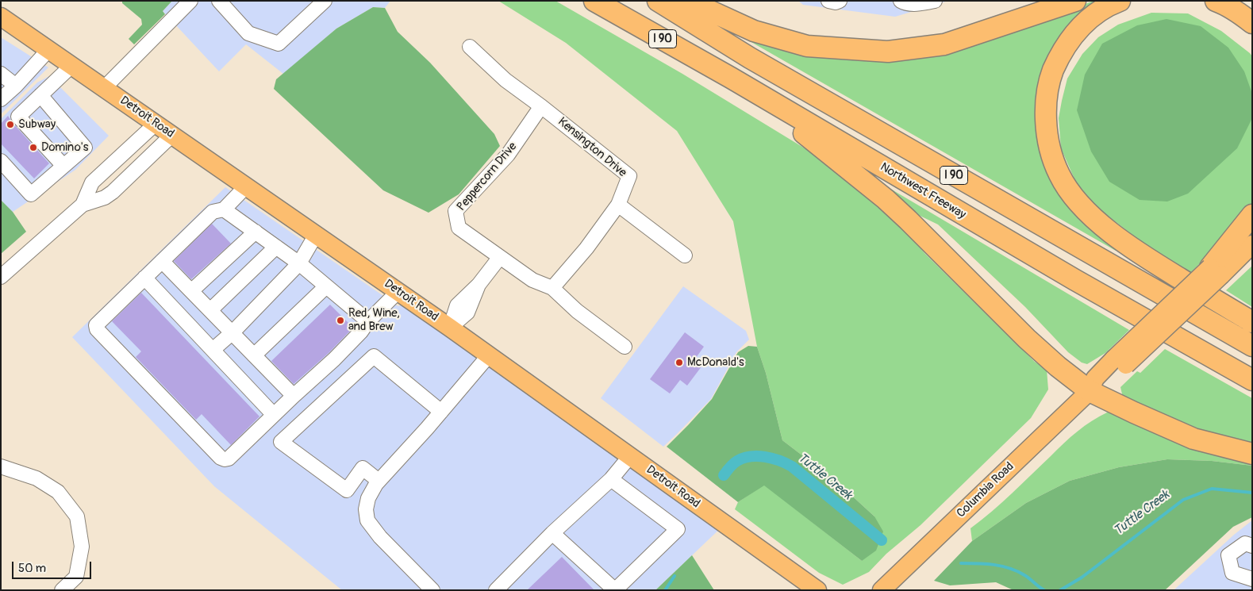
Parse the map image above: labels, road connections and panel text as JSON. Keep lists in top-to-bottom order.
{
  "streets": {
    "highway": ["I 90", "Northwest Freeway"],
    "main road": ["Detroit Road", "Columbia Road"],
    "street": ["Kensington Drive", "Peppercorn Drive"]
  },
  "crossings": [
    ["Kensington Drive", "Peppercorn Drive"]
  ],
  "water": ["Tuttle Creek"],
  "places": [
    "Subway",
    "Domino's",
    "Red, Wine, and Brew",
    "McDonald's"
  ],
  "scale_bar": "50 m"
}
